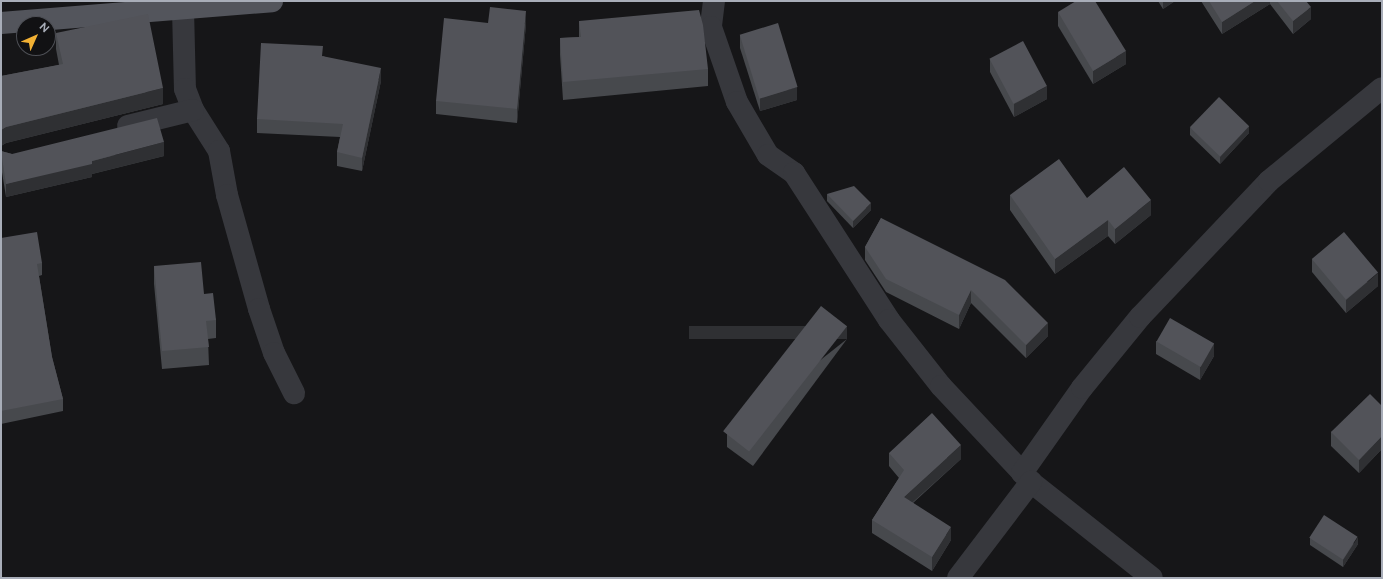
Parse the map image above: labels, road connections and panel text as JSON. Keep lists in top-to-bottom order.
{
  "north": "top right"
}
